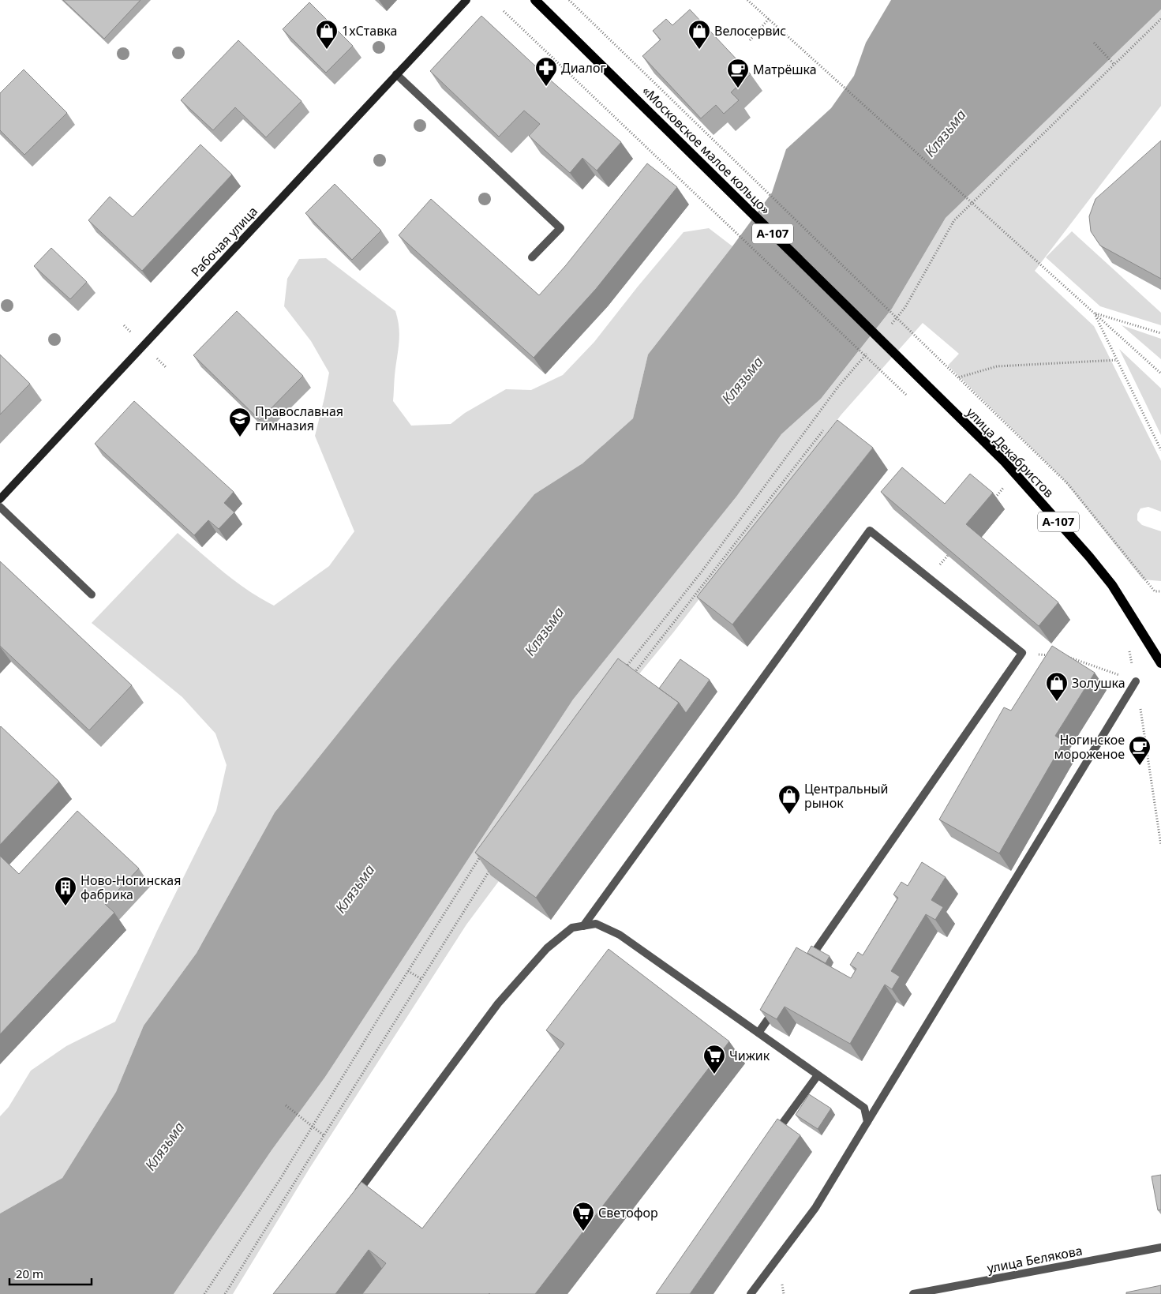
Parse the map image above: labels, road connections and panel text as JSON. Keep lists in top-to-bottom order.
{
  "streets": {
    "main road": [
      "«Московское малое кольцо»",
      "А-107",
      "Рабочая улица",
      "улица Декабристов"
    ],
    "street": ["улица Белякова"]
  },
  "crossings": [
    ["«Московское малое кольцо»", "улица Декабристов"]
  ],
  "water": ["Клязьма"],
  "places": {
    "shop": [
      "1xСтавка",
      "Велосервис",
      "Золушка",
      "Центральный рынок"
    ],
    "pharmacy": ["Диалог"],
    "cafe": ["Матрёшка", "Ногинское мороженое"],
    "school or university": ["Православная гимназия"],
    "building": ["Ново-Ногинская фабрика"],
    "supermarket": ["Чижик", "Светофор"]
  },
  "scale_bar": "20 m"
}
